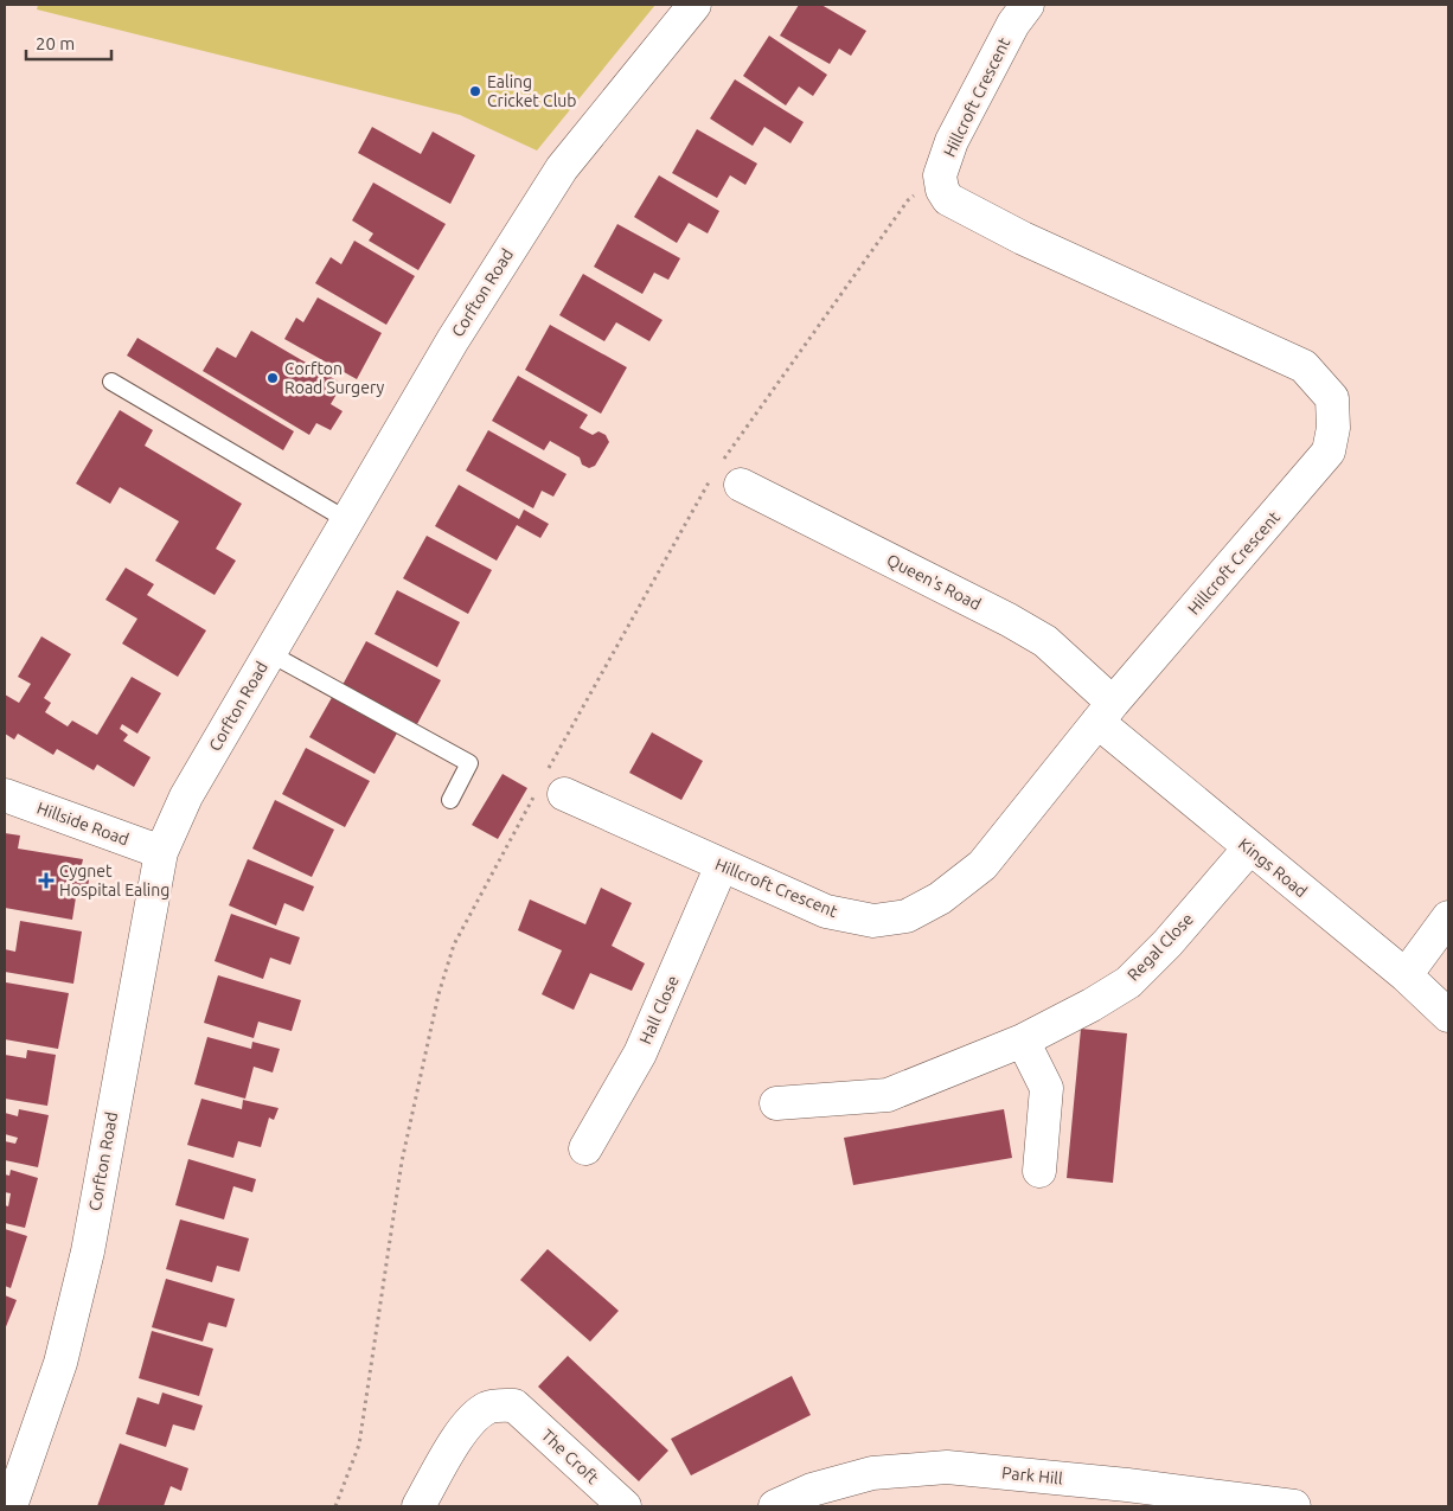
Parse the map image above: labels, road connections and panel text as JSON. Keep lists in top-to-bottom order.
{
  "streets": {
    "street": [
      "Hillcroft Crescent",
      "Corfton Road",
      "Queen's Road",
      "Hillside Road",
      "Kings Road",
      "Regal Close",
      "Hall Close",
      "The Croft",
      "Park Hill"
    ]
  },
  "crossings": [
    ["Hillcroft Crescent", "Queen's Road"],
    ["Hillcroft Crescent", "Kings Road"],
    ["Hillcroft Crescent", "Hall Close"],
    ["Corfton Road", "Hillside Road"],
    ["Queen's Road", "Kings Road"],
    ["Kings Road", "Regal Close"]
  ],
  "places": {
    "other": ["Ealing Cricket Club", "Corfton Road Surgery"],
    "health": ["Cygnet Hospital Ealing"]
  },
  "scale_bar": "20 m"
}
